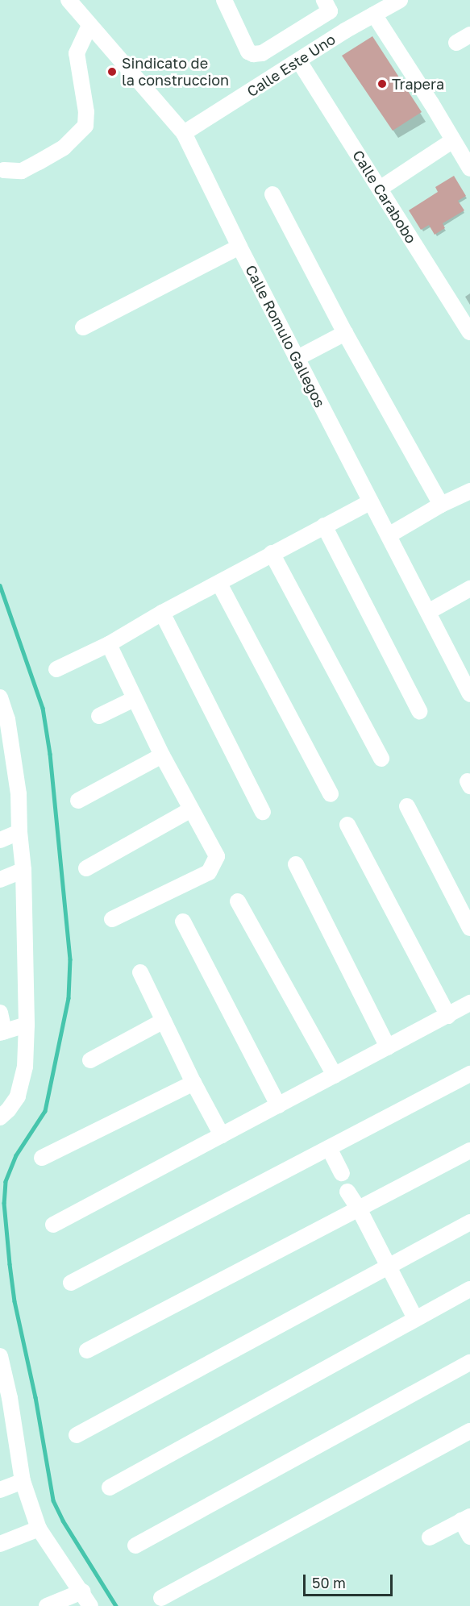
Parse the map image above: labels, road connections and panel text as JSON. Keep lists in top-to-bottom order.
{
  "streets": {
    "street": ["Calle Este Uno", "Calle Carabobo", "Calle Romulo Gallegos"]
  },
  "crossings": [
    ["Calle Este Uno", "Calle Carabobo"],
    ["Calle Este Uno", "Calle Romulo Gallegos"]
  ],
  "places": ["Sindicato de la construccion", "Trapera"],
  "scale_bar": "50 m"
}
